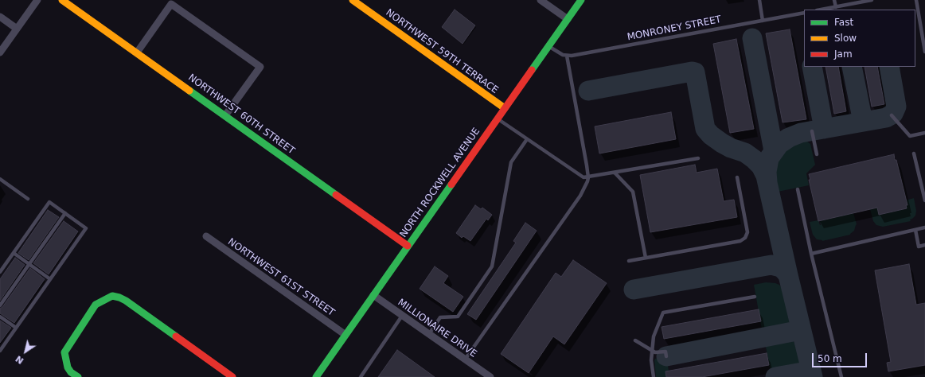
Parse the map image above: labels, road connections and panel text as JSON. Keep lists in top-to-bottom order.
{
  "streets": {
    "street": [
      "NORTHWEST 59TH TERRACE",
      "NORTHWEST 60TH STREET",
      "NORTH ROCKWELL AVENUE",
      "NORTHWEST 61ST STREET",
      "MILLIONAIRE DRIVE"
    ],
    "lane": ["MONRONEY STREET"]
  },
  "crossings": [
    ["NORTHWEST 59TH TERRACE", "NORTH ROCKWELL AVENUE"],
    ["NORTHWEST 60TH STREET", "NORTH ROCKWELL AVENUE"],
    ["NORTH ROCKWELL AVENUE", "NORTHWEST 61ST STREET"],
    ["NORTH ROCKWELL AVENUE", "MILLIONAIRE DRIVE"]
  ],
  "legend": ["Fast", "Slow", "Jam"],
  "scale_bar": "50 m",
  "north": "bottom left"
}
